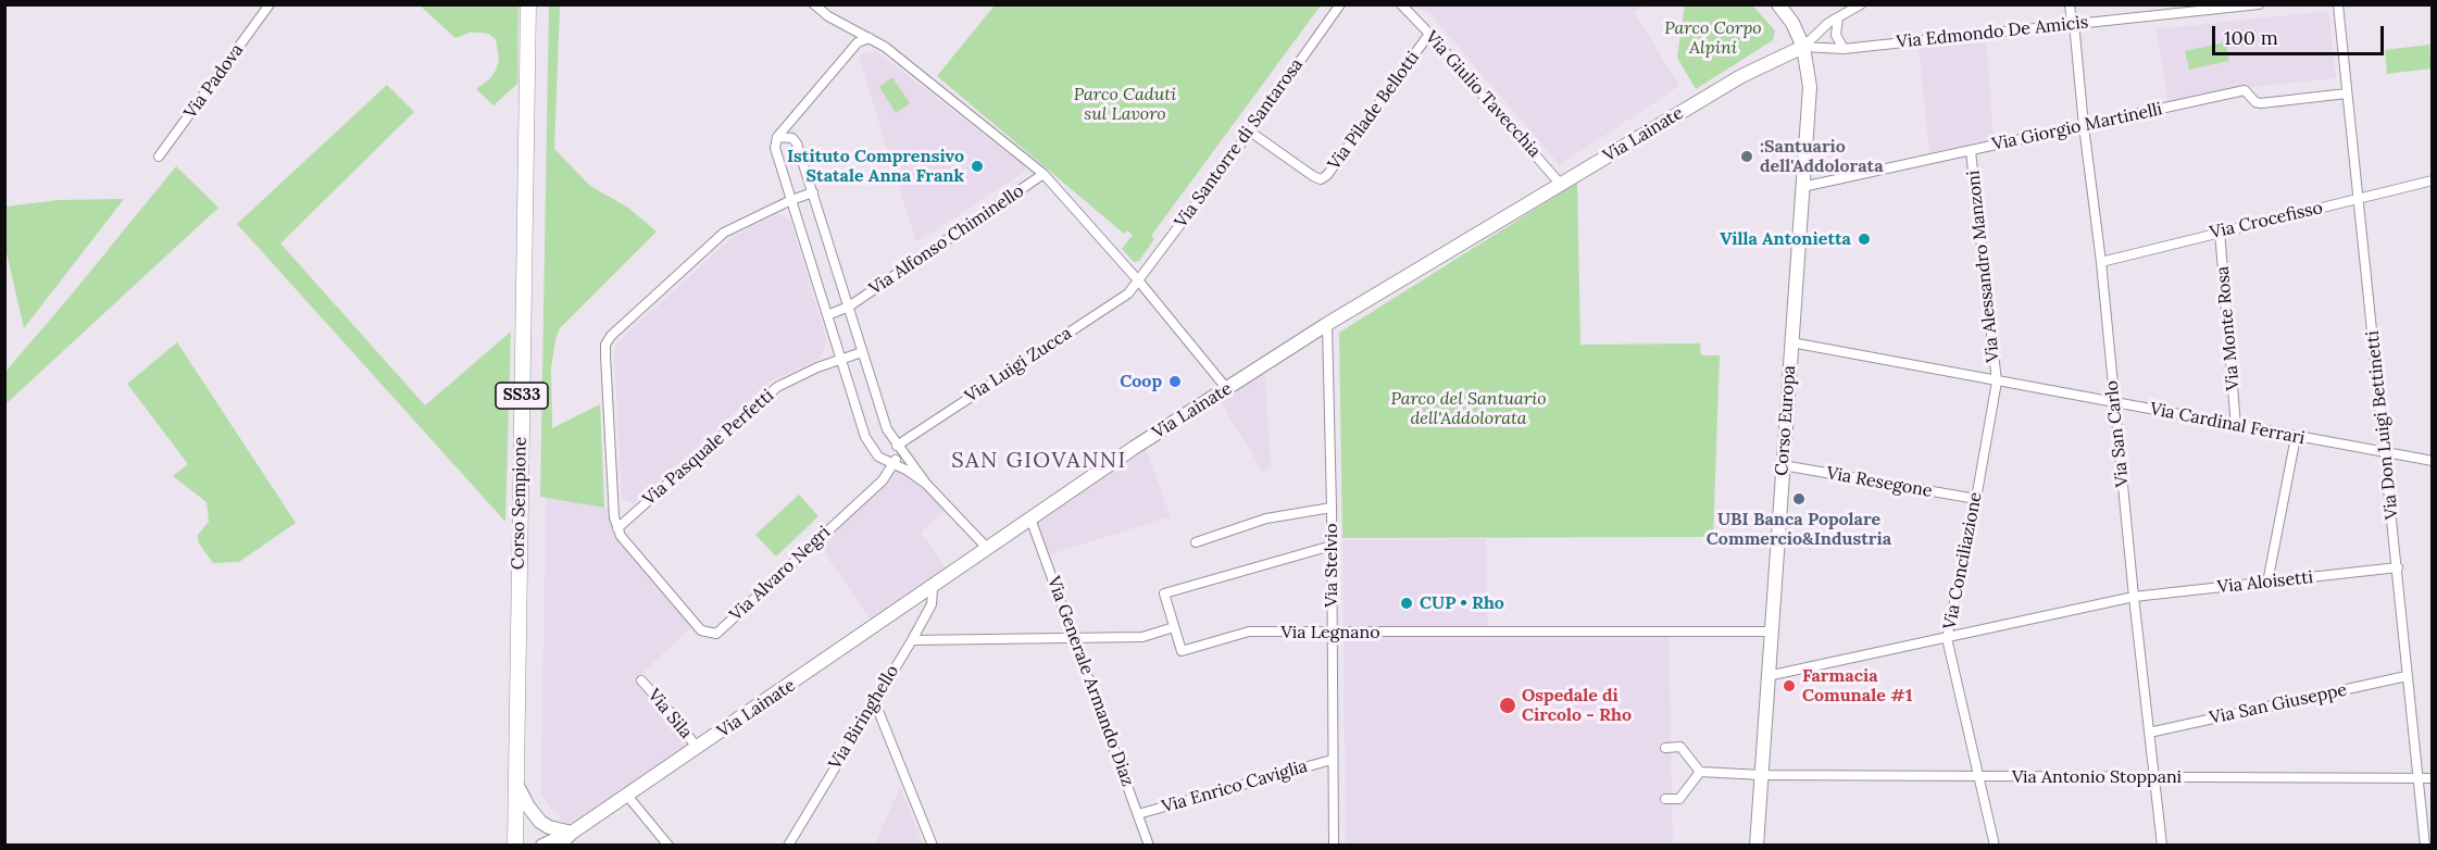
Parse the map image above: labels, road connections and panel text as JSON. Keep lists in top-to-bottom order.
{
  "streets": {
    "main road": ["SS33", "Corso Sempione"],
    "street": [
      "Via Edmondo De Amicis",
      "Via Padova",
      "Via Giulio Tavecchia",
      "Via Pilade Bellotti",
      "Via Giorgio Martinelli",
      "Via Lainate",
      "Via Santorre di Santarosa",
      "Via Crocefisso",
      "Via Alfonso Chiminello",
      "Via Alessandro Manzoni",
      "Via Monte Rosa",
      "Via Luigi Zucca",
      "Corso Europa",
      "Via Cardinal Ferrari",
      "Via Don Luigi Bettinetti",
      "Via San Carlo",
      "Via Pasquale Perfetti",
      "Via Resegone",
      "Via Conciliazione",
      "Via Stelvio",
      "Via Alvaro Negri",
      "Via Aloisetti",
      "Via Legnano",
      "Via Generale Armando Diaz",
      "Via San Giuseppe",
      "Via Sila",
      "Via Biringhello",
      "Via Antonio Stoppani",
      "Via Enrico Caviglia"
    ]
  },
  "crossings": [
    ["Via Edmondo De Amicis", "Via Lainate"],
    ["Via Edmondo De Amicis", "Corso Europa"],
    ["Via Edmondo De Amicis", "Via San Carlo"],
    ["Via Giulio Tavecchia", "Via Pilade Bellotti"],
    ["Via Giulio Tavecchia", "Via Lainate"],
    ["Via Pilade Bellotti", "Via Santorre di Santarosa"],
    ["Via Giorgio Martinelli", "Via Alessandro Manzoni"],
    ["Via Giorgio Martinelli", "Corso Europa"],
    ["Via Giorgio Martinelli", "Via Don Luigi Bettinetti"],
    ["Via Giorgio Martinelli", "Via San Carlo"],
    ["Via Lainate", "Corso Europa"],
    ["Via Lainate", "Via Stelvio"],
    ["Via Lainate", "Via Generale Armando Diaz"],
    ["Via Lainate", "Via Sila"],
    ["Via Lainate", "Via Biringhello"],
    ["Via Santorre di Santarosa", "Via Luigi Zucca"],
    ["Via Crocefisso", "Via Monte Rosa"],
    ["Via Crocefisso", "Via Don Luigi Bettinetti"],
    ["Via Crocefisso", "Via San Carlo"],
    ["Via Alessandro Manzoni", "Via Cardinal Ferrari"],
    ["Via Alessandro Manzoni", "Via Conciliazione"],
    ["Via Monte Rosa", "Via Cardinal Ferrari"],
    ["Corso Europa", "Via Cardinal Ferrari"],
    ["Corso Europa", "Via Resegone"],
    ["Corso Europa", "Via Aloisetti"],
    ["Corso Europa", "Via Legnano"],
    ["Corso Europa", "Via Antonio Stoppani"],
    ["Via Cardinal Ferrari", "Via Don Luigi Bettinetti"],
    ["Via Cardinal Ferrari", "Via San Carlo"],
    ["Via Cardinal Ferrari", "Via Conciliazione"],
    ["Via Don Luigi Bettinetti", "Via Aloisetti"],
    ["Via Don Luigi Bettinetti", "Via San Giuseppe"],
    ["Via Don Luigi Bettinetti", "Via Antonio Stoppani"],
    ["Via San Carlo", "Via Aloisetti"],
    ["Via San Carlo", "Via San Giuseppe"],
    ["Via San Carlo", "Via Antonio Stoppani"],
    ["Via Pasquale Perfetti", "Via Alvaro Negri"],
    ["Via Resegone", "Via Conciliazione"],
    ["Via Conciliazione", "Via Aloisetti"],
    ["Via Conciliazione", "Via Antonio Stoppani"],
    ["Via Stelvio", "Via Legnano"],
    ["Via Stelvio", "Via Enrico Caviglia"],
    ["Via Generale Armando Diaz", "Via Enrico Caviglia"]
  ],
  "districts": ["SAN GIOVANNI"],
  "parks": ["Parco Corpo Alpini", "Parco Caduti sul Lavoro", "Parco del Santuario dell'Addolorata"],
  "places": [
    ":Santuario dell'Addolorata",
    "Istituto Comprensivo Statale Anna Frank",
    "Villa Antonietta",
    "Coop",
    "UBI Banca Popolare Commercio&Industria",
    "CUP • Rho",
    "Farmacia Comunale #1",
    "Ospedale di Circolo - Rho"
  ],
  "scale_bar": "100 m"
}
